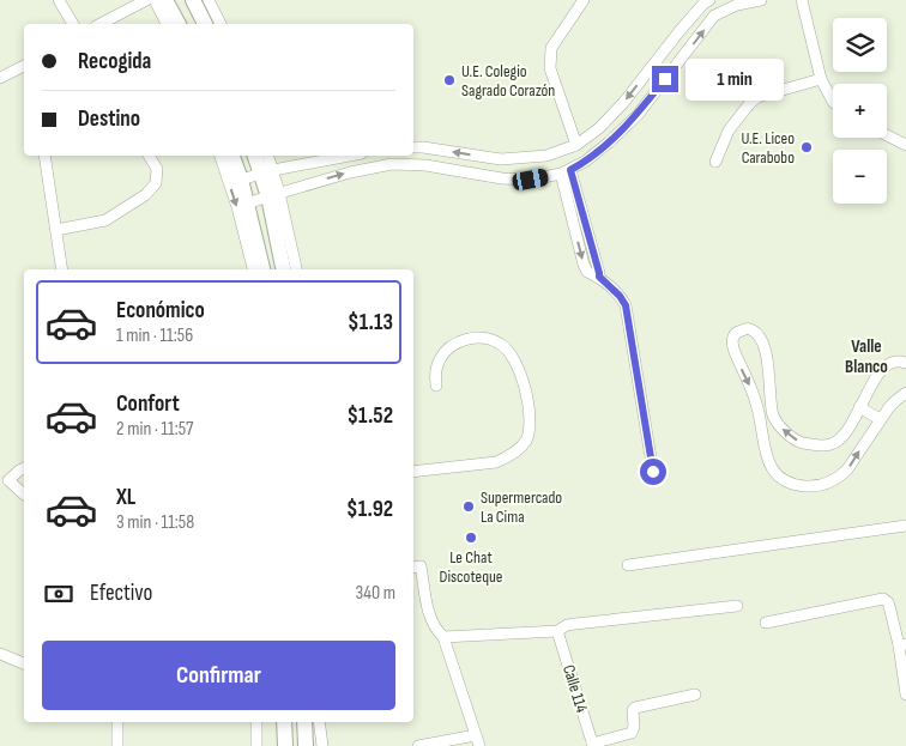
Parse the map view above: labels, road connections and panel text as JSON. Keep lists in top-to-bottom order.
{
  "streets": {
    "street": ["Calle 114"]
  },
  "districts": ["Valle Blanco"],
  "places": [
    "U.E. Colegio Sagrado Corazón",
    "U.E. Liceo Carabobo",
    "Supermercado La Cima",
    "Le Chat Discoteque"
  ],
  "page": {
    "map_buttons": ["+", "−"],
    "banner": ["Recogida", "Destino"],
    "bubble": "1 min",
    "list": [
      {
        "name": "Económico",
        "note": "1 min · 11:56",
        "value": "$1.13"
      },
      {
        "name": "Confort",
        "note": "2 min · 11:57",
        "value": "$1.52"
      },
      {
        "name": "XL",
        "note": "3 min · 11:58",
        "value": "$1.92"
      }
    ],
    "pay": ["Efectivo", "340 m"],
    "buttons": "Confirmar"
  }
}
